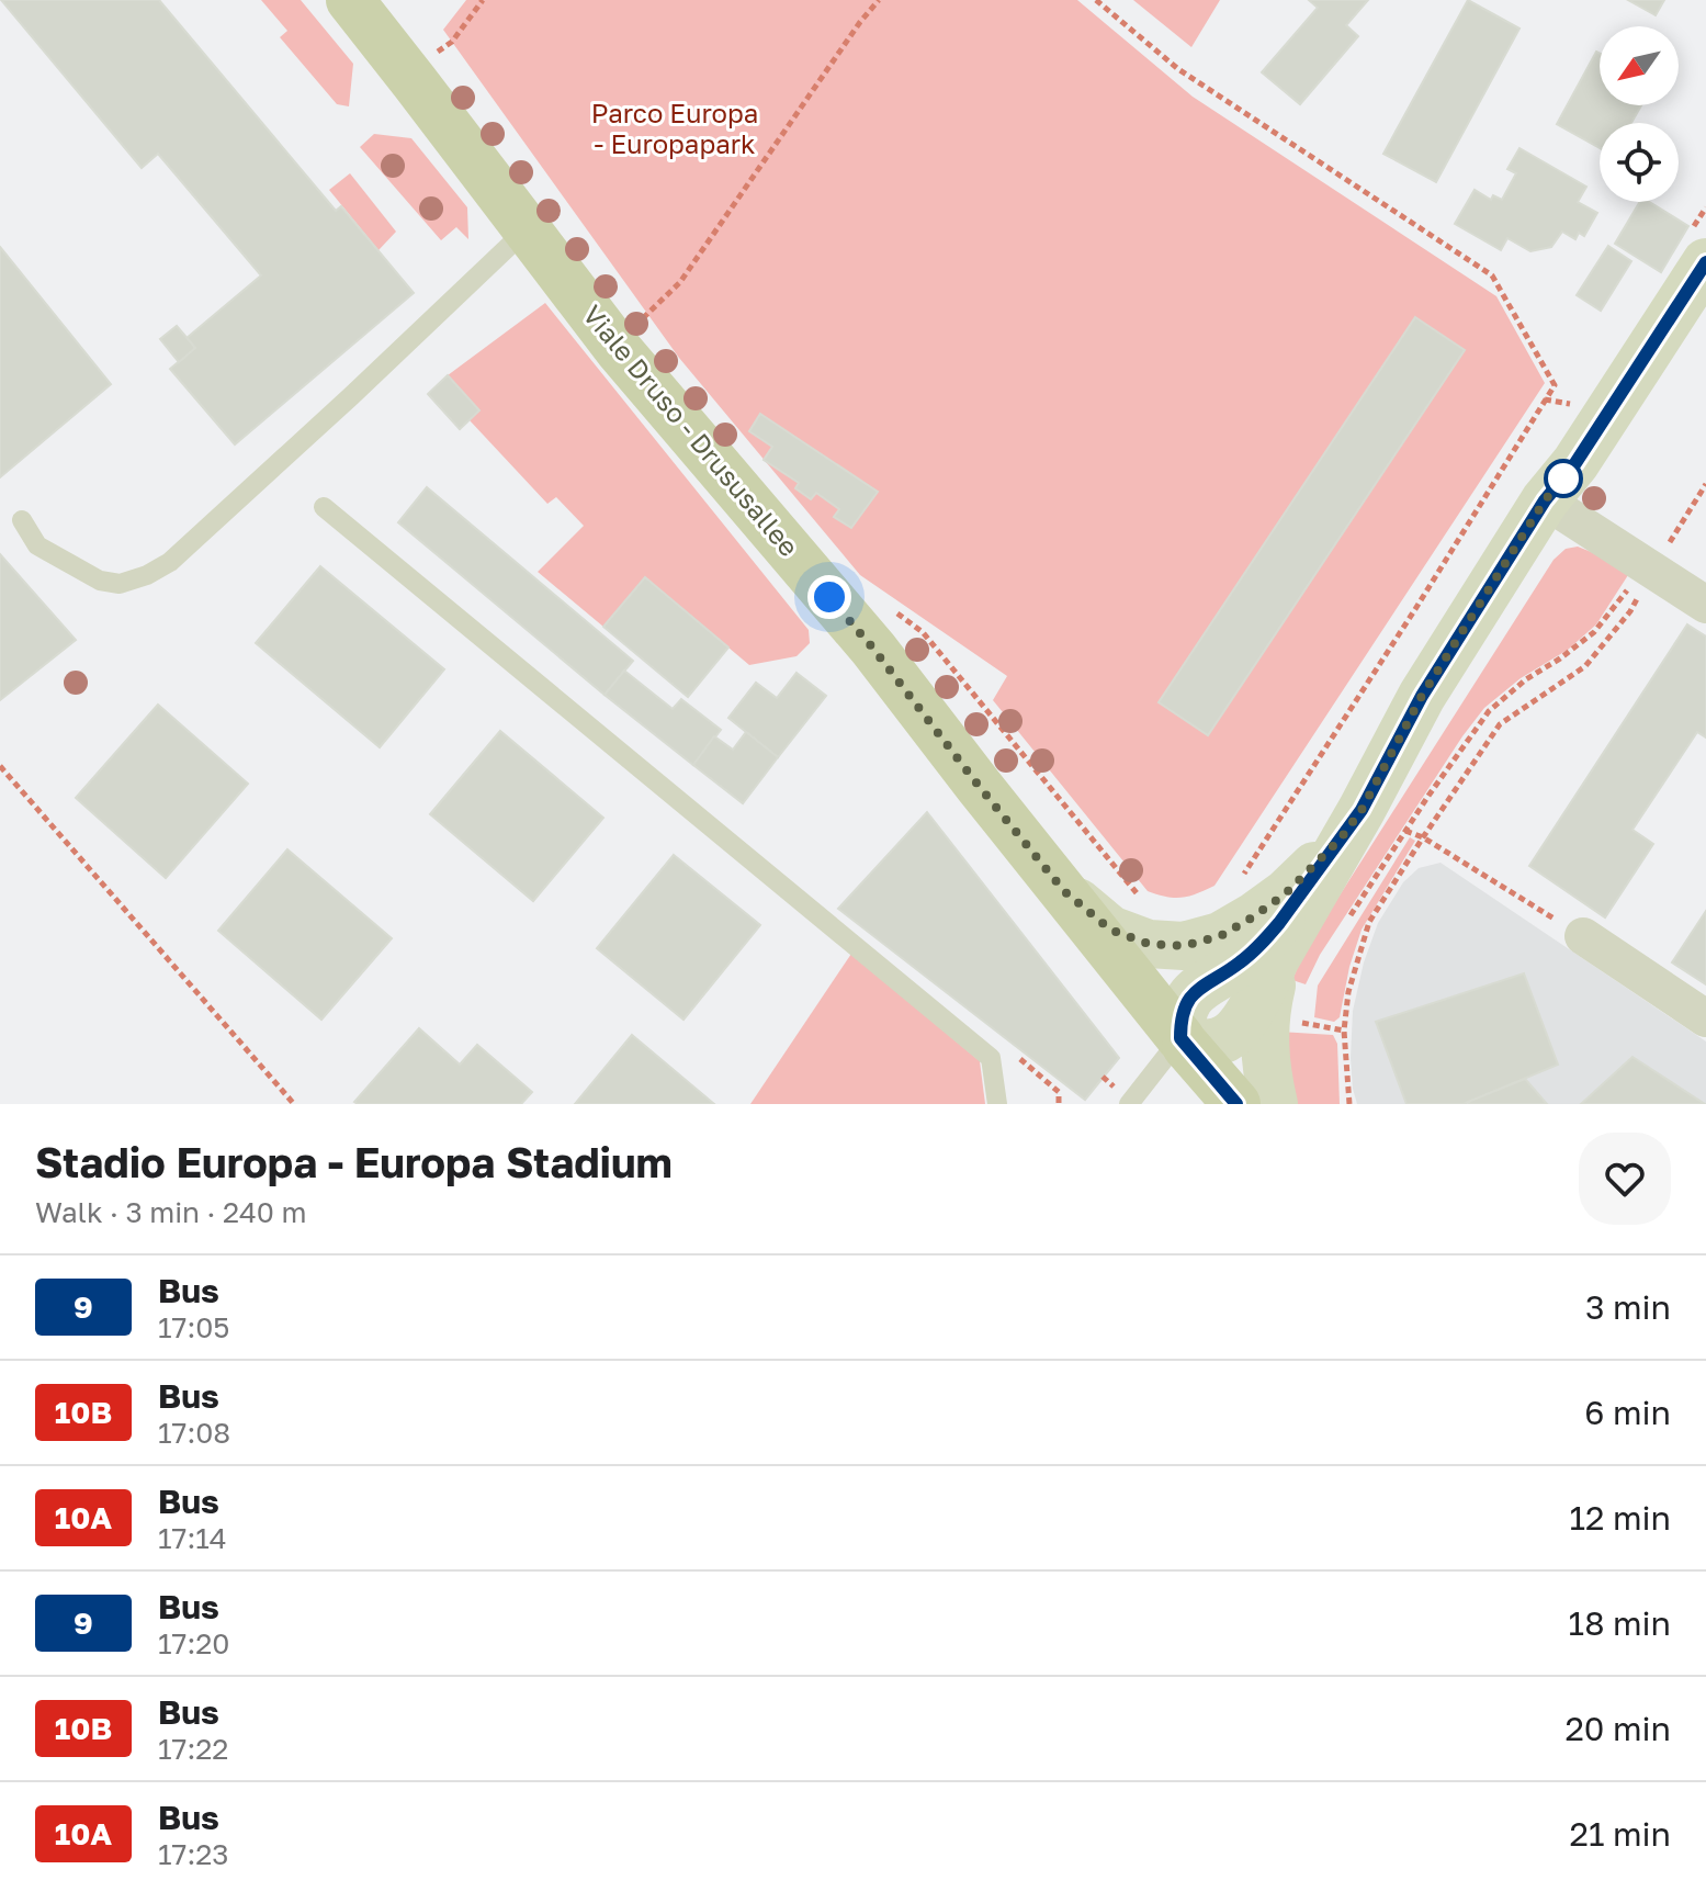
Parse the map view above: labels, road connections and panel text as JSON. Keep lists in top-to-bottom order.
{
  "streets": {
    "main road": ["Viale Druso - Drususallee"]
  },
  "parks": ["Parco Europa - Europapark"],
  "lines": ["bus line 9"],
  "north": "bottom left",
  "page": {
    "heading": ["Stadio Europa - Europa Stadium", "Walk · 3 min · 240 m"],
    "list": [
      {
        "mark": "9",
        "name": "Bus",
        "note": "17:05",
        "value": "3 min"
      },
      {
        "mark": "10B",
        "name": "Bus",
        "note": "17:08",
        "value": "6 min"
      },
      {
        "mark": "10A",
        "name": "Bus",
        "note": "17:14",
        "value": "12 min"
      },
      {
        "mark": "9",
        "name": "Bus",
        "note": "17:20",
        "value": "18 min"
      },
      {
        "mark": "10B",
        "name": "Bus",
        "note": "17:22",
        "value": "20 min"
      },
      {
        "mark": "10A",
        "name": "Bus",
        "note": "17:23",
        "value": "21 min"
      }
    ]
  }
}
